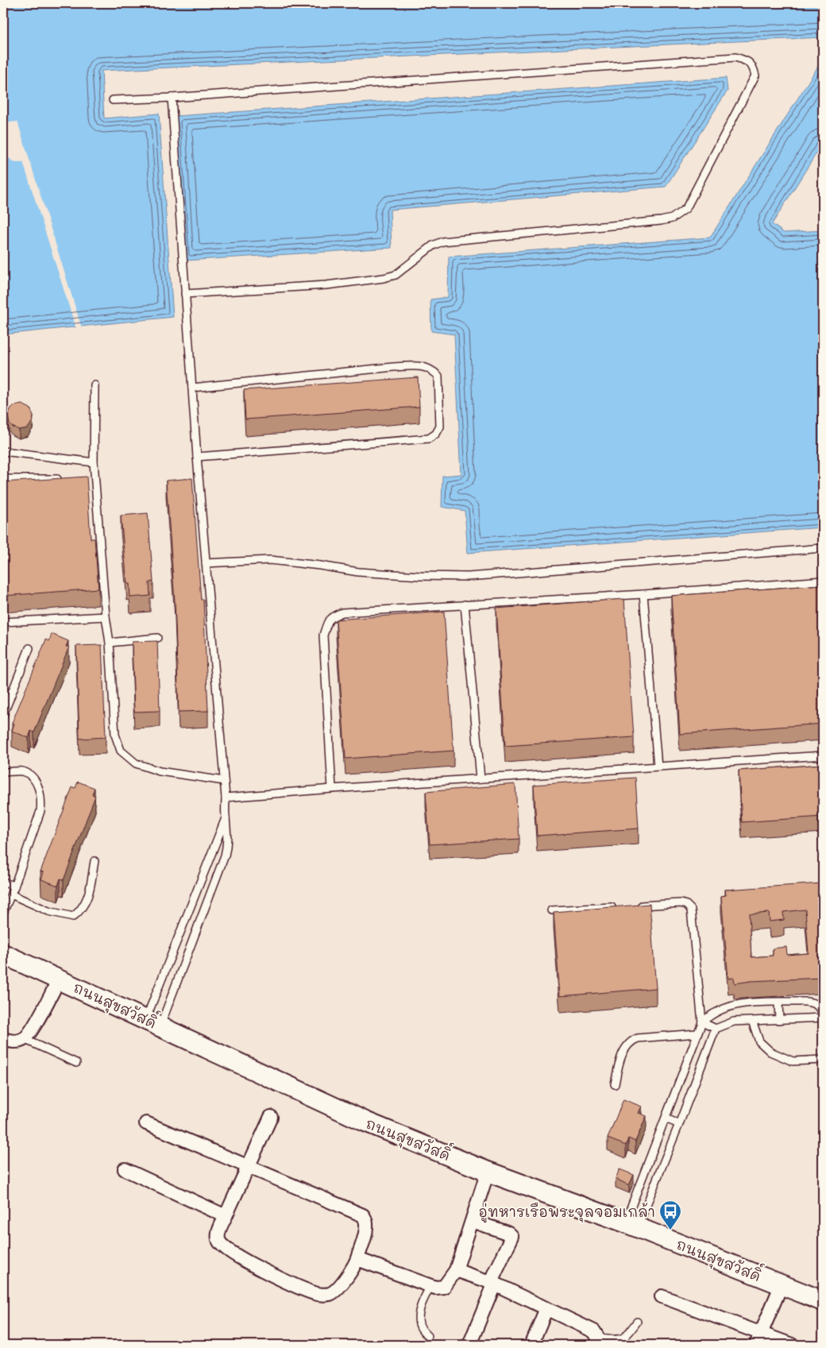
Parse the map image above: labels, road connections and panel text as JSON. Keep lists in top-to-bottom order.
{
  "streets": {
    "main road": ["ถนนสุขสวัสดิ์"]
  },
  "places": {
    "bus stop": ["อู่ทหารเรือพระจุลจอมเกล้า"]
  }
}
